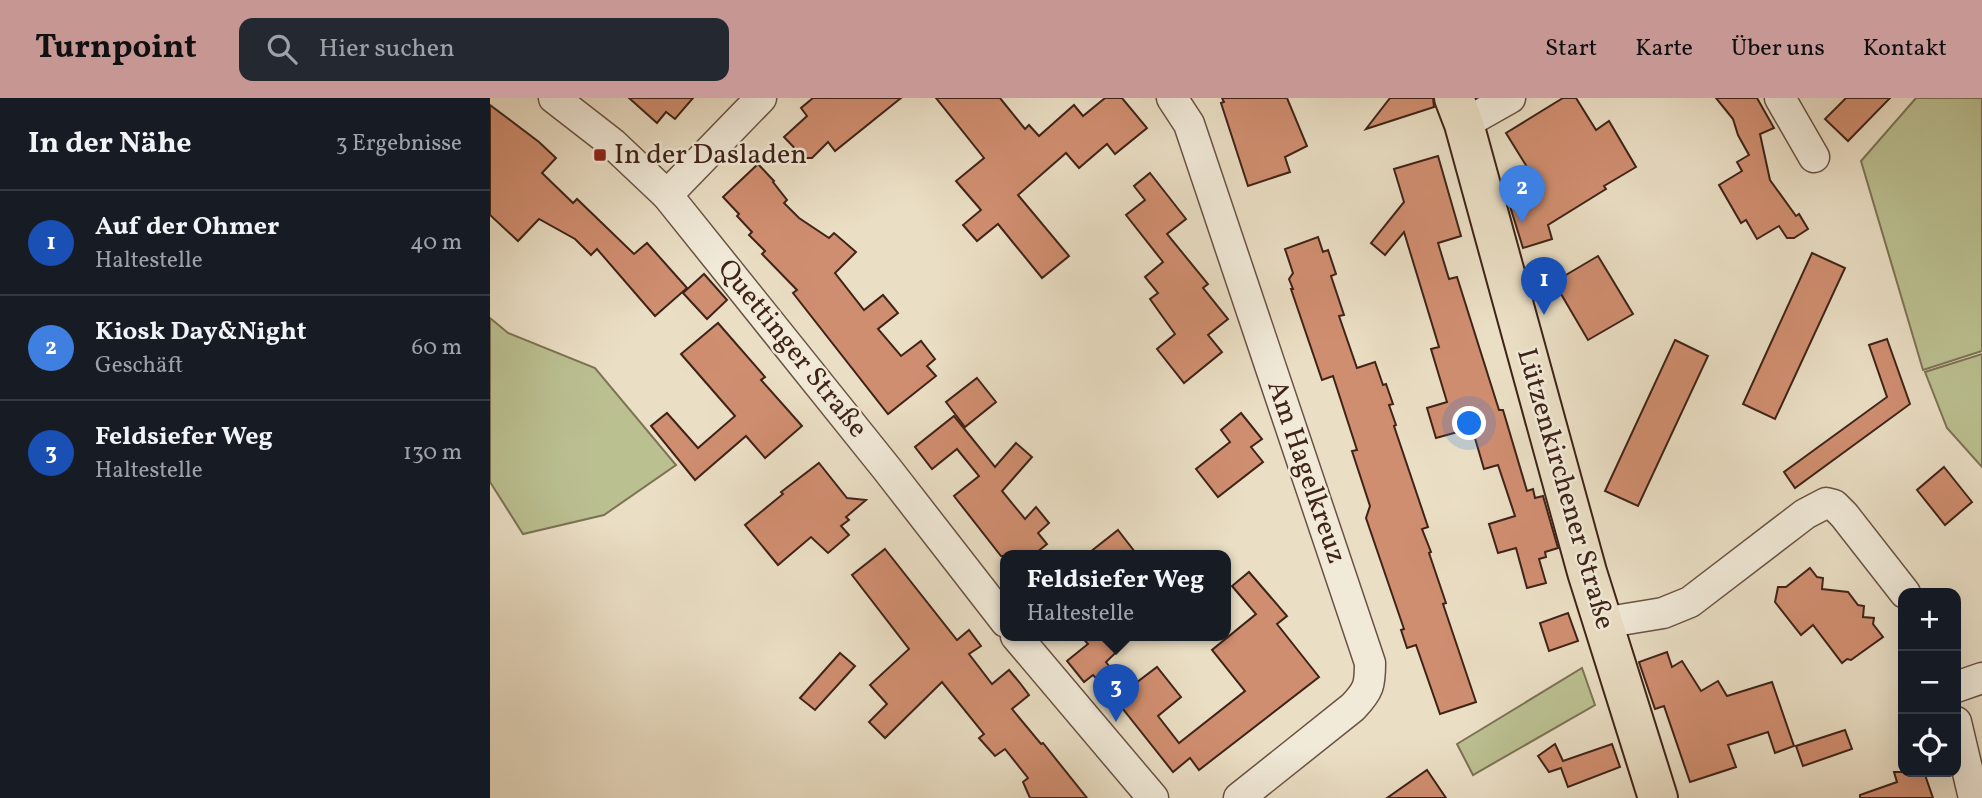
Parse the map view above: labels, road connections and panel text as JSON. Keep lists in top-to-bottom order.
{
  "streets": {
    "main road": ["Lützenkirchener Straße"],
    "street": ["Quettinger Straße", "Am Hagelkreuz"]
  },
  "places": {
    "transit": ["In der Dasladen"]
  },
  "page": {
    "header": "Turnpoint",
    "search": "Hier suchen",
    "nav": [
      "Start",
      "Karte",
      "Über uns",
      "Kontakt"
    ],
    "heading": ["In der Nähe", "3 Ergebnisse"],
    "pins": ["2", "1", "3"],
    "list": [
      {
        "mark": "1",
        "name": "Auf der Ohmer",
        "note": "Haltestelle",
        "value": "40 m"
      },
      {
        "mark": "2",
        "name": "Kiosk Day&Night",
        "note": "Geschäft",
        "value": "60 m"
      },
      {
        "mark": "3",
        "name": "Feldsiefer Weg",
        "note": "Haltestelle",
        "value": "130 m"
      }
    ],
    "popup": ["Feldsiefer Weg", "Haltestelle"],
    "map_buttons": ["+", "−"]
  }
}
